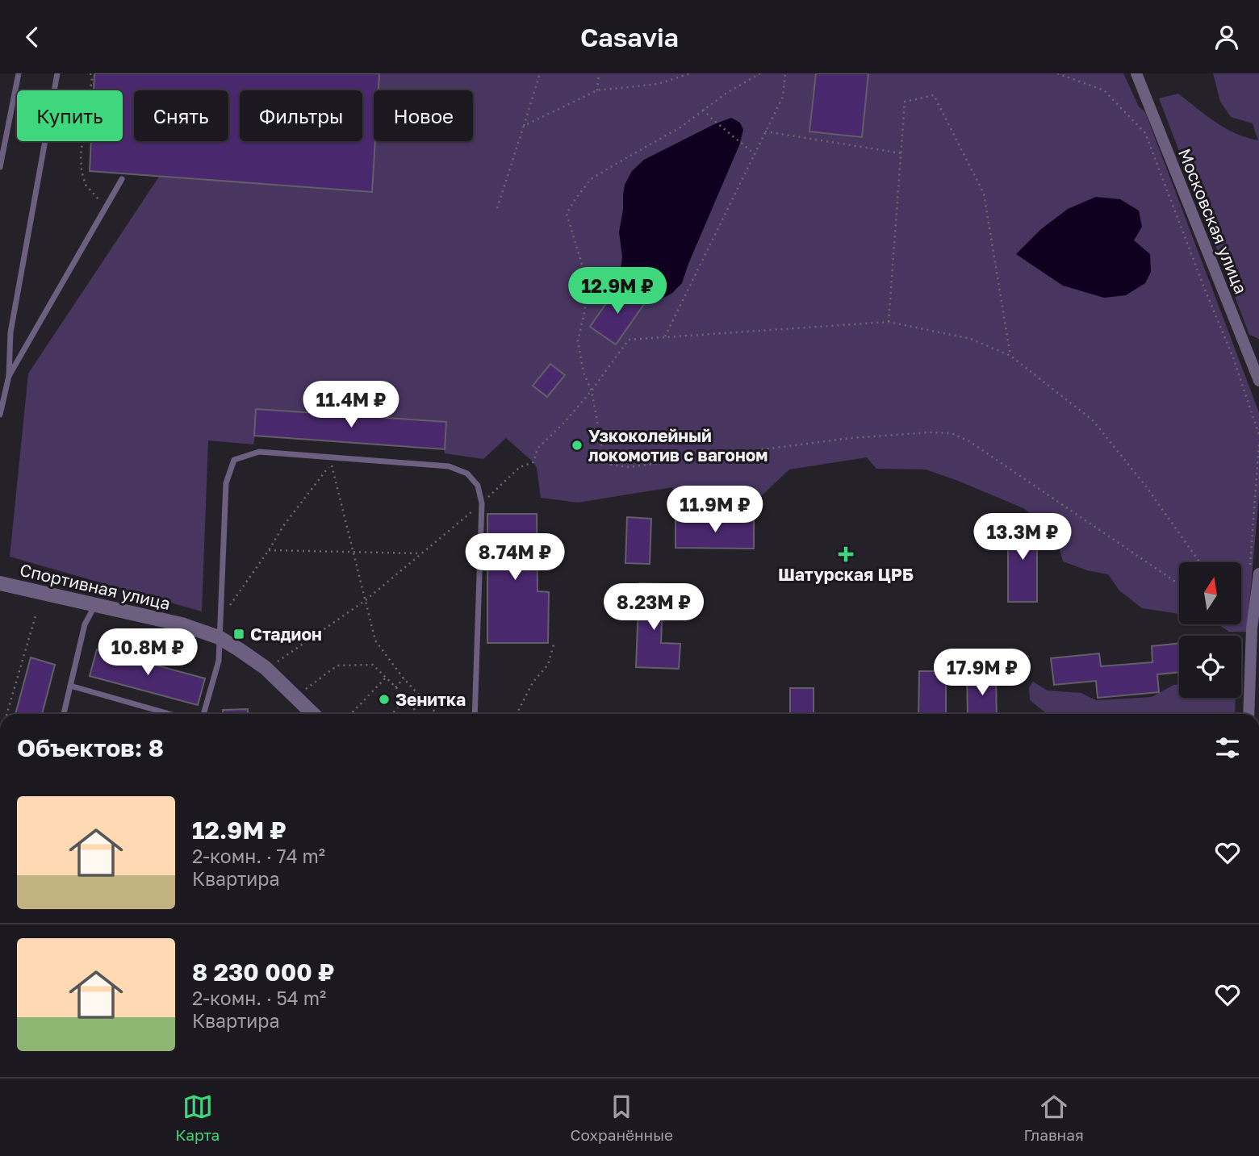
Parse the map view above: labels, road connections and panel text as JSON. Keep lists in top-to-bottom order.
{
  "streets": {
    "street": ["Московская улица", "Спортивная улица"]
  },
  "places": {
    "other": ["Узкоколейный локомотив с вагоном", "Зенитка"],
    "health": ["Шатурская ЦРБ"],
    "transit": ["Стадион"]
  },
  "north": "top",
  "page": {
    "header": "Casavia",
    "chip": [
      "Купить",
      "Снять",
      "Фильтры",
      "Новое"
    ],
    "price": [
      "12.9M ₽",
      "11.4M ₽",
      "11.9M ₽",
      "13.3M ₽",
      "8.74M ₽",
      "8.23M ₽",
      "10.8M ₽",
      "17.9M ₽"
    ],
    "heading": "Объектов: 8",
    "list": [
      {
        "name": "12.9M ₽",
        "note": "2-комн. · 74 m² · Квартира"
      },
      {
        "name": "8 230 000 ₽",
        "note": "2-комн. · 54 m² · Квартира"
      }
    ],
    "tabs": ["Карта", "Сохранённые", "Главная"]
  }
}
